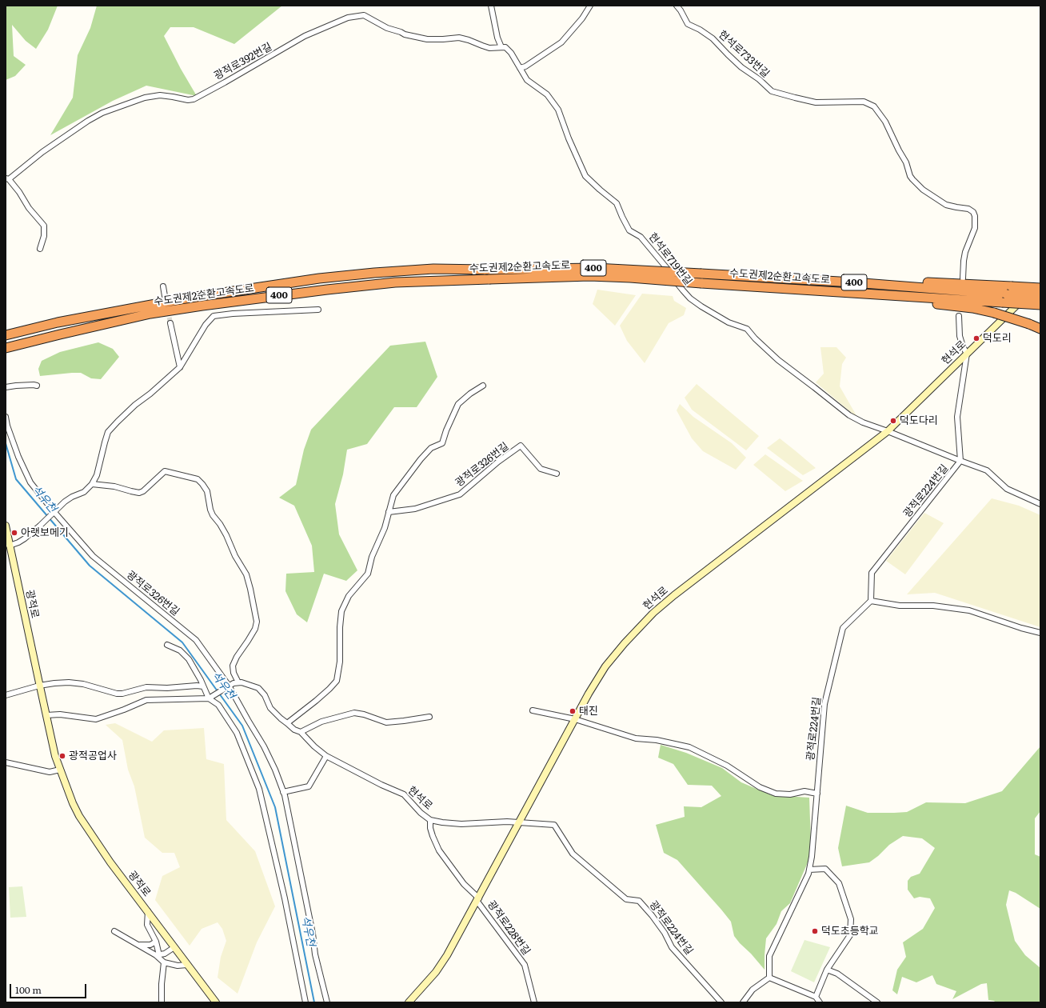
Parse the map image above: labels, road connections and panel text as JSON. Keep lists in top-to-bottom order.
{
  "streets": {
    "highway": ["수도권제2순환고속도로", "400"],
    "street": [
      "현석로733번길",
      "광적로392번길",
      "현석로719번길",
      "현석로",
      "광적로326번길",
      "광적로224번길",
      "광적로",
      "광적로228번길"
    ]
  },
  "crossings": [
    ["광적로392번길", "현석로719번길"],
    ["현석로719번길", "현석로"],
    ["현석로719번길", "광적로224번길"],
    ["현석로", "광적로224번길"],
    ["현석로", "광적로228번길"]
  ],
  "water": ["석우천"],
  "places": [
    "덕도리",
    "덕도다리",
    "아랫보메기",
    "태진",
    "광적공업사",
    "덕도초등학교"
  ],
  "scale_bar": "100 m"
}
